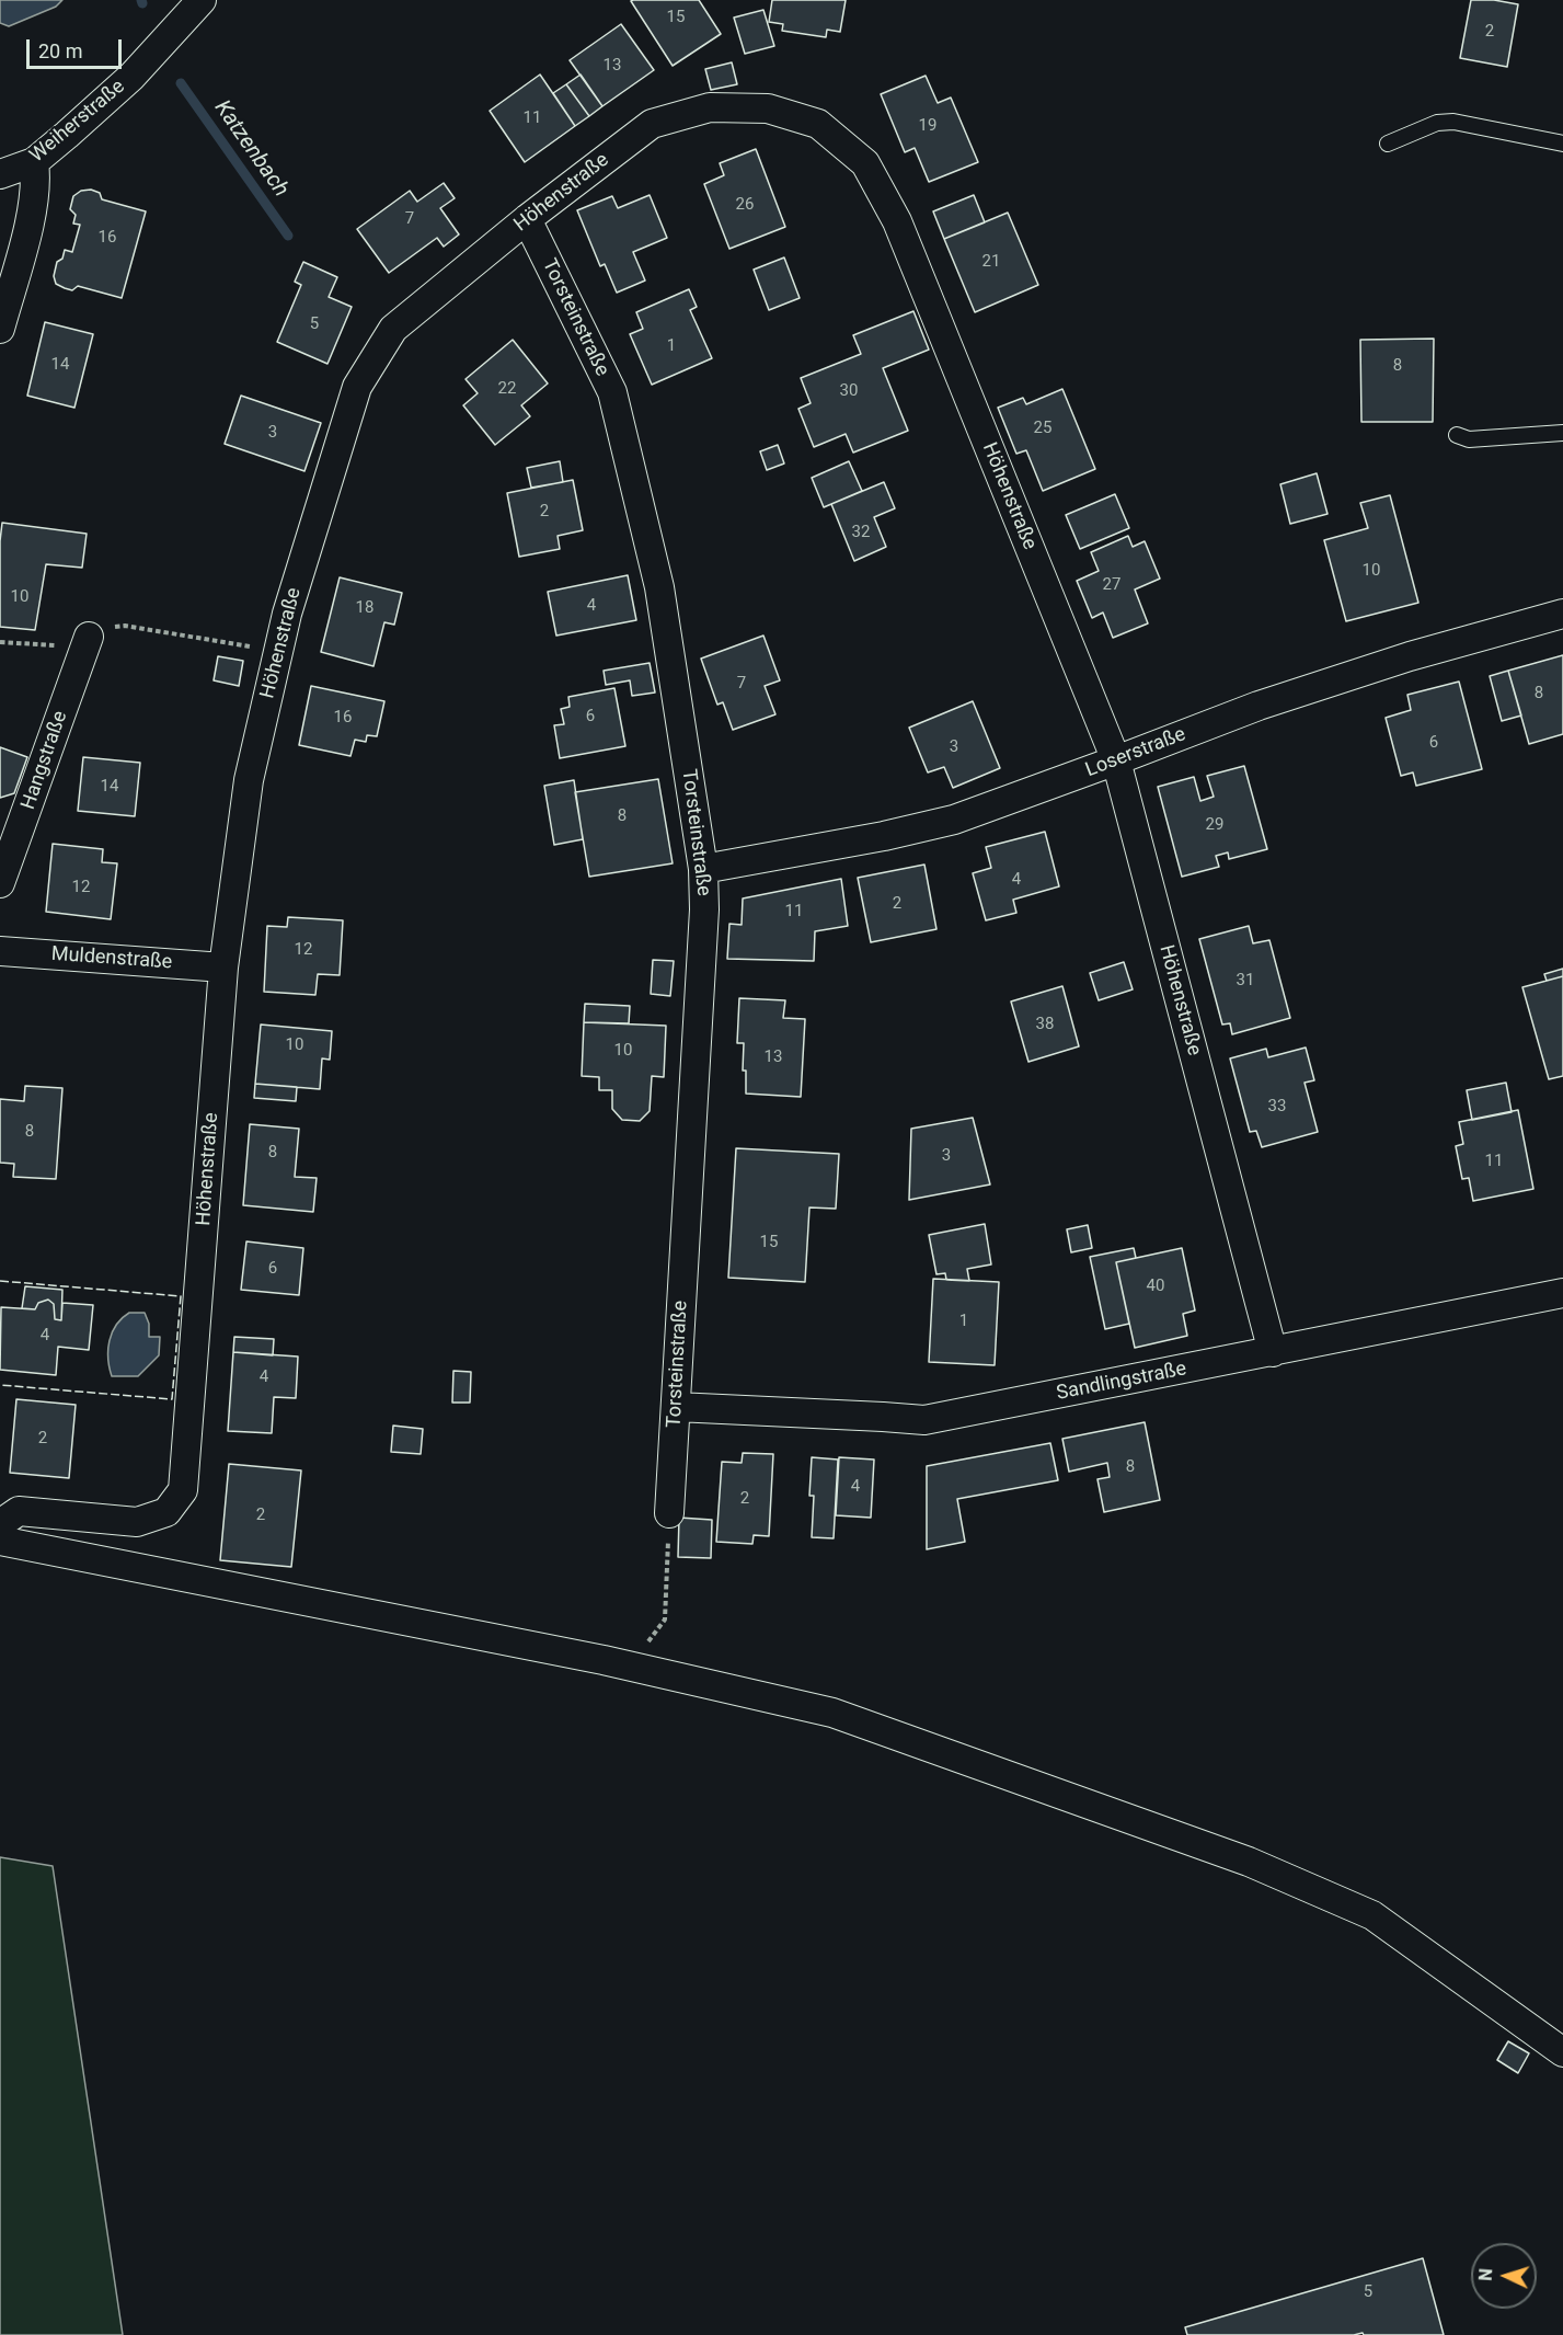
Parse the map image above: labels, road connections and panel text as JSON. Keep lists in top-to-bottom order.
{
  "streets": {
    "street": [
      "Weiherstraße",
      "Höhenstraße",
      "Torsteinstraße",
      "Loserstraße",
      "Hangstraße",
      "Muldenstraße",
      "Sandlingstraße"
    ]
  },
  "crossings": [
    ["Höhenstraße", "Torsteinstraße"],
    ["Höhenstraße", "Loserstraße"],
    ["Höhenstraße", "Muldenstraße"],
    ["Höhenstraße", "Sandlingstraße"],
    ["Torsteinstraße", "Loserstraße"],
    ["Torsteinstraße", "Sandlingstraße"]
  ],
  "water": ["Katzenbach"],
  "house_numbers": [
    "15",
    "2",
    "13",
    "11",
    "19",
    "26",
    "7",
    "16",
    "21",
    "5",
    "1",
    "14",
    "8",
    "22",
    "30",
    "25",
    "3",
    "2",
    "32",
    "10",
    "27",
    "10",
    "4",
    "18",
    "7",
    "8",
    "6",
    "16",
    "6",
    "3",
    "14",
    "8",
    "29",
    "4",
    "12",
    "2",
    "11",
    "12",
    "31",
    "38",
    "10",
    "10",
    "13",
    "33",
    "8",
    "8",
    "3",
    "11",
    "15",
    "6",
    "40",
    "1",
    "4",
    "4",
    "2",
    "8",
    "4",
    "2",
    "2",
    "5"
  ],
  "scale_bar": "20 m",
  "north": "left"
}
